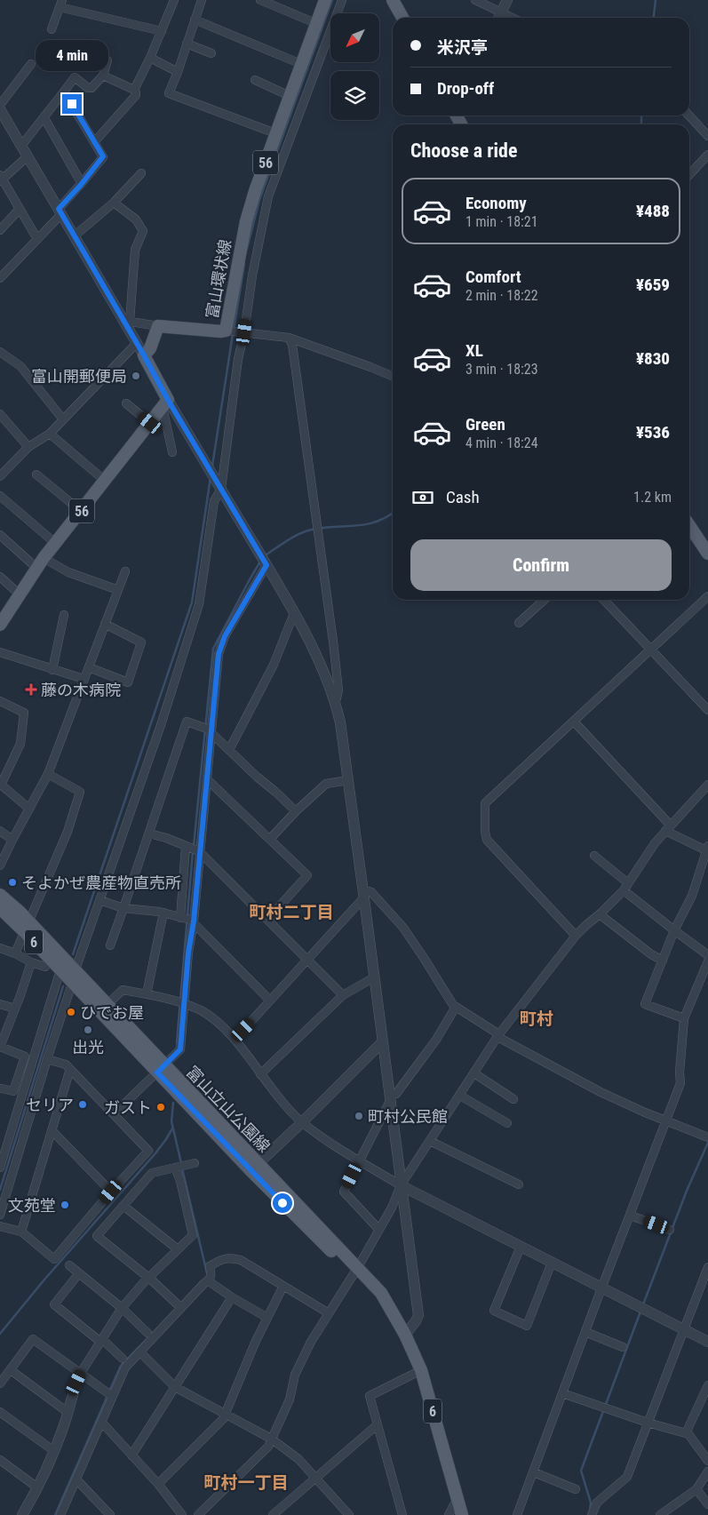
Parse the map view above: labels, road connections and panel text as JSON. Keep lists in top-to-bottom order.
{
  "streets": {
    "main road": [
      "56",
      "富山環状線",
      "6",
      "富山立山公園線"
    ]
  },
  "districts": ["町村二丁目", "町村", "町村一丁目"],
  "places": {
    "other": [
      "富山開郵便局",
      "そよかぜ農産物直売所",
      "ひでお屋",
      "出光",
      "セリア",
      "ガスト",
      "町村公民館",
      "文苑堂"
    ],
    "health": ["藤の木病院"]
  },
  "north": "bottom left",
  "page": {
    "banner": ["米沢亭", "Drop-off"],
    "bubble": "4 min",
    "heading": "Choose a ride",
    "list": [
      {
        "name": "Economy",
        "note": "1 min · 18:21",
        "value": "¥488"
      },
      {
        "name": "Comfort",
        "note": "2 min · 18:22",
        "value": "¥659"
      },
      {
        "name": "XL",
        "note": "3 min · 18:23",
        "value": "¥830"
      },
      {
        "name": "Green",
        "note": "4 min · 18:24",
        "value": "¥536"
      }
    ],
    "pay": ["Cash", "1.2 km"],
    "buttons": "Confirm"
  }
}
